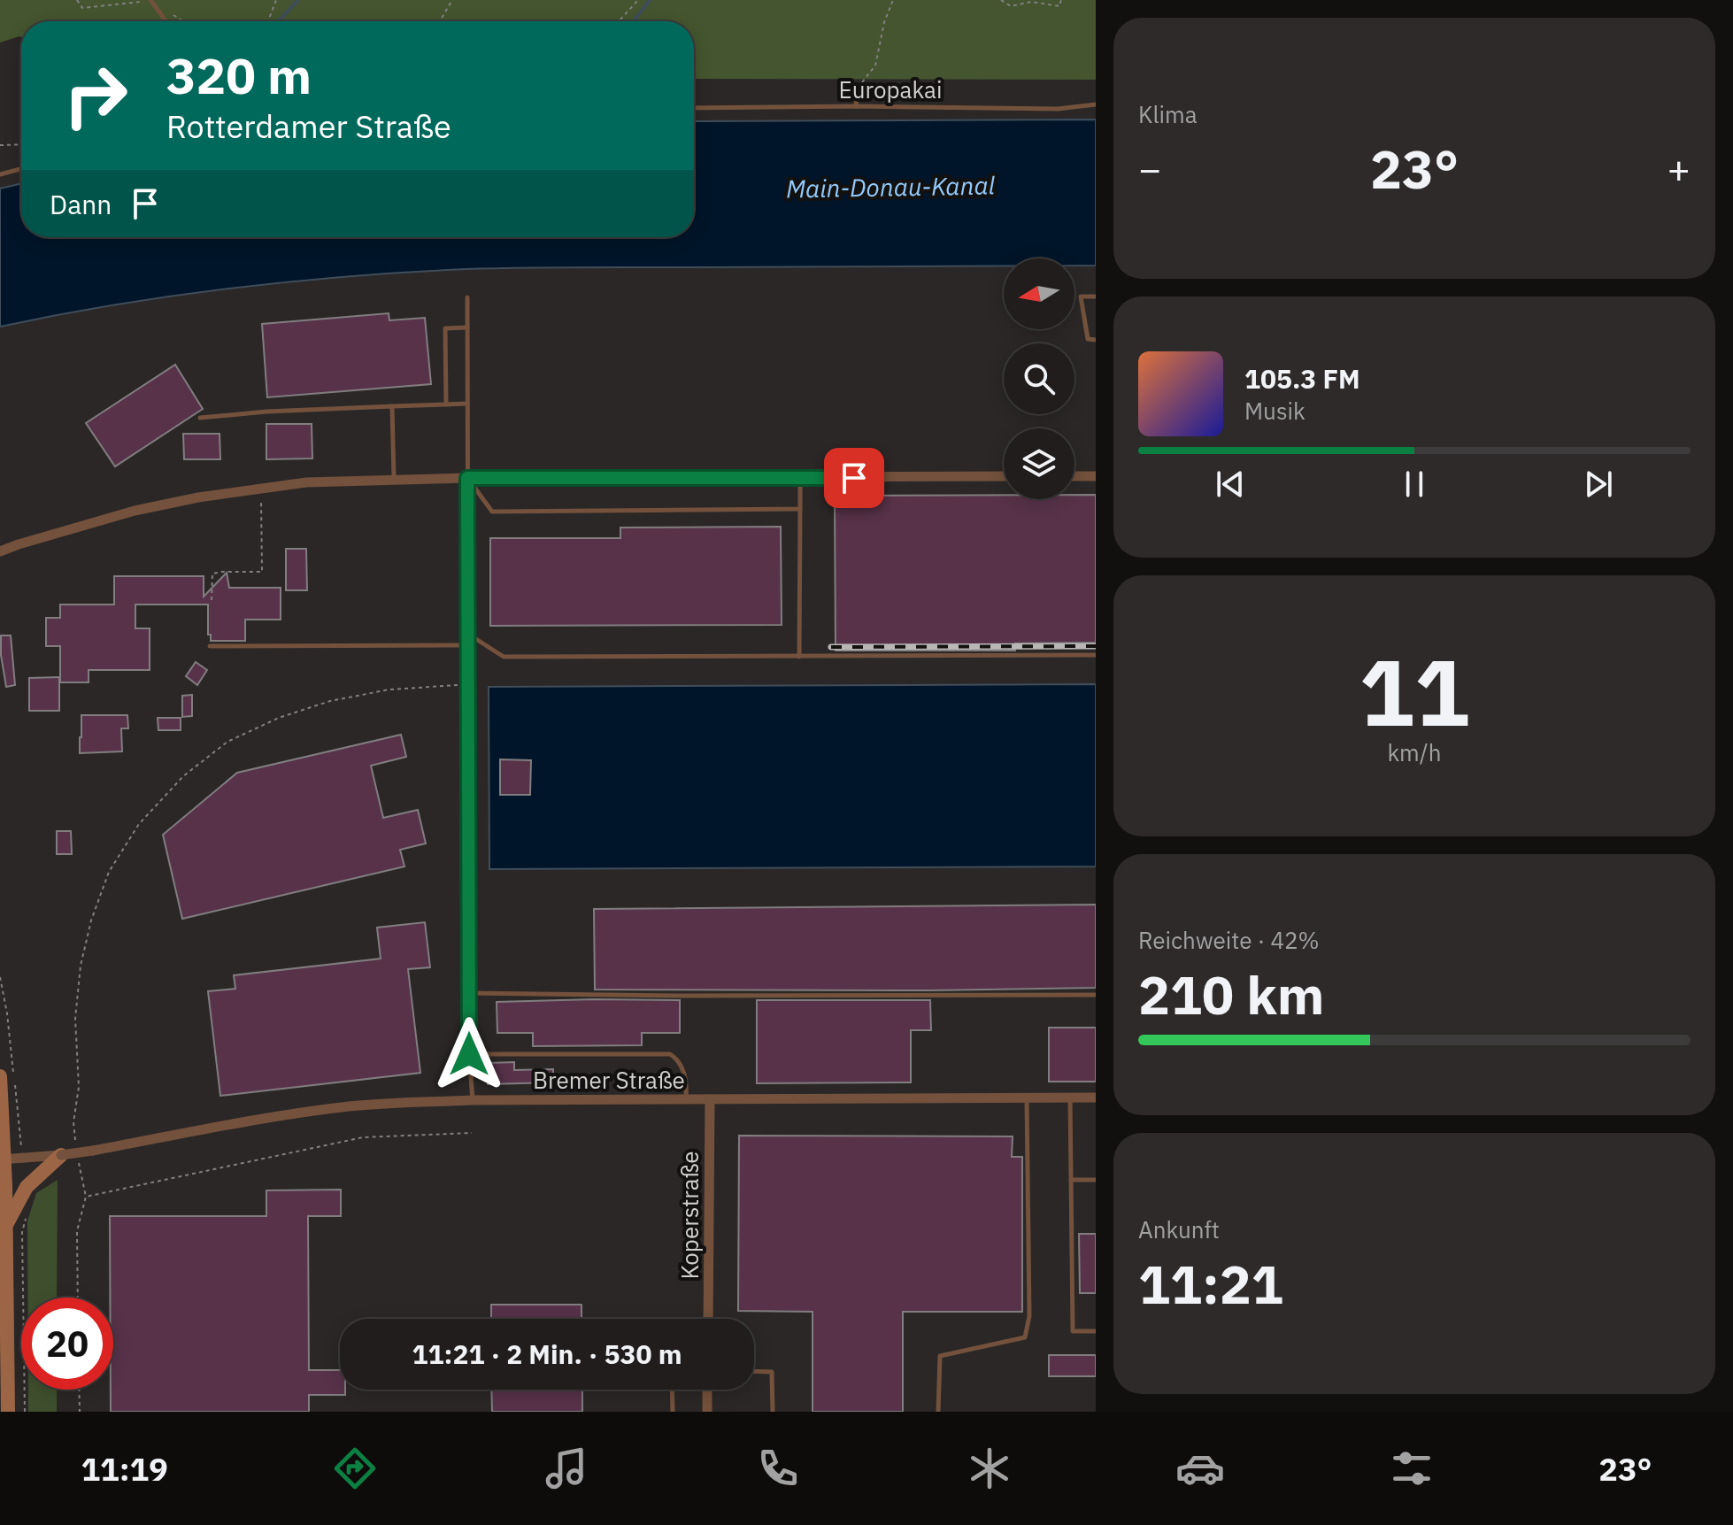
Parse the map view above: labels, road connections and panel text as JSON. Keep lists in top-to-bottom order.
{
  "streets": {
    "street": ["Bremer Straße", "Koperstraße"],
    "lane": ["Europakai"]
  },
  "crossings": [
    ["Bremer Straße", "Koperstraße"]
  ],
  "water": ["Main-Donau-Kanal"],
  "north": "left",
  "page": {
    "tile": [
      "Klima",
      ["11", "km/h"],
      ["Reichweite · 42%", "210 km"],
      ["Ankunft", "11:21"]
    ],
    "turn": ["320 m", "Rotterdamer Straße"],
    "heat": ["−", "23°", "+"],
    "then": "Dann",
    "song": ["105.3 FM", "Musik"],
    "limit": "20",
    "trip": "11:21 · 2 Min. · 530 m",
    "tabs": ["11:19", "23°"]
  }
}
